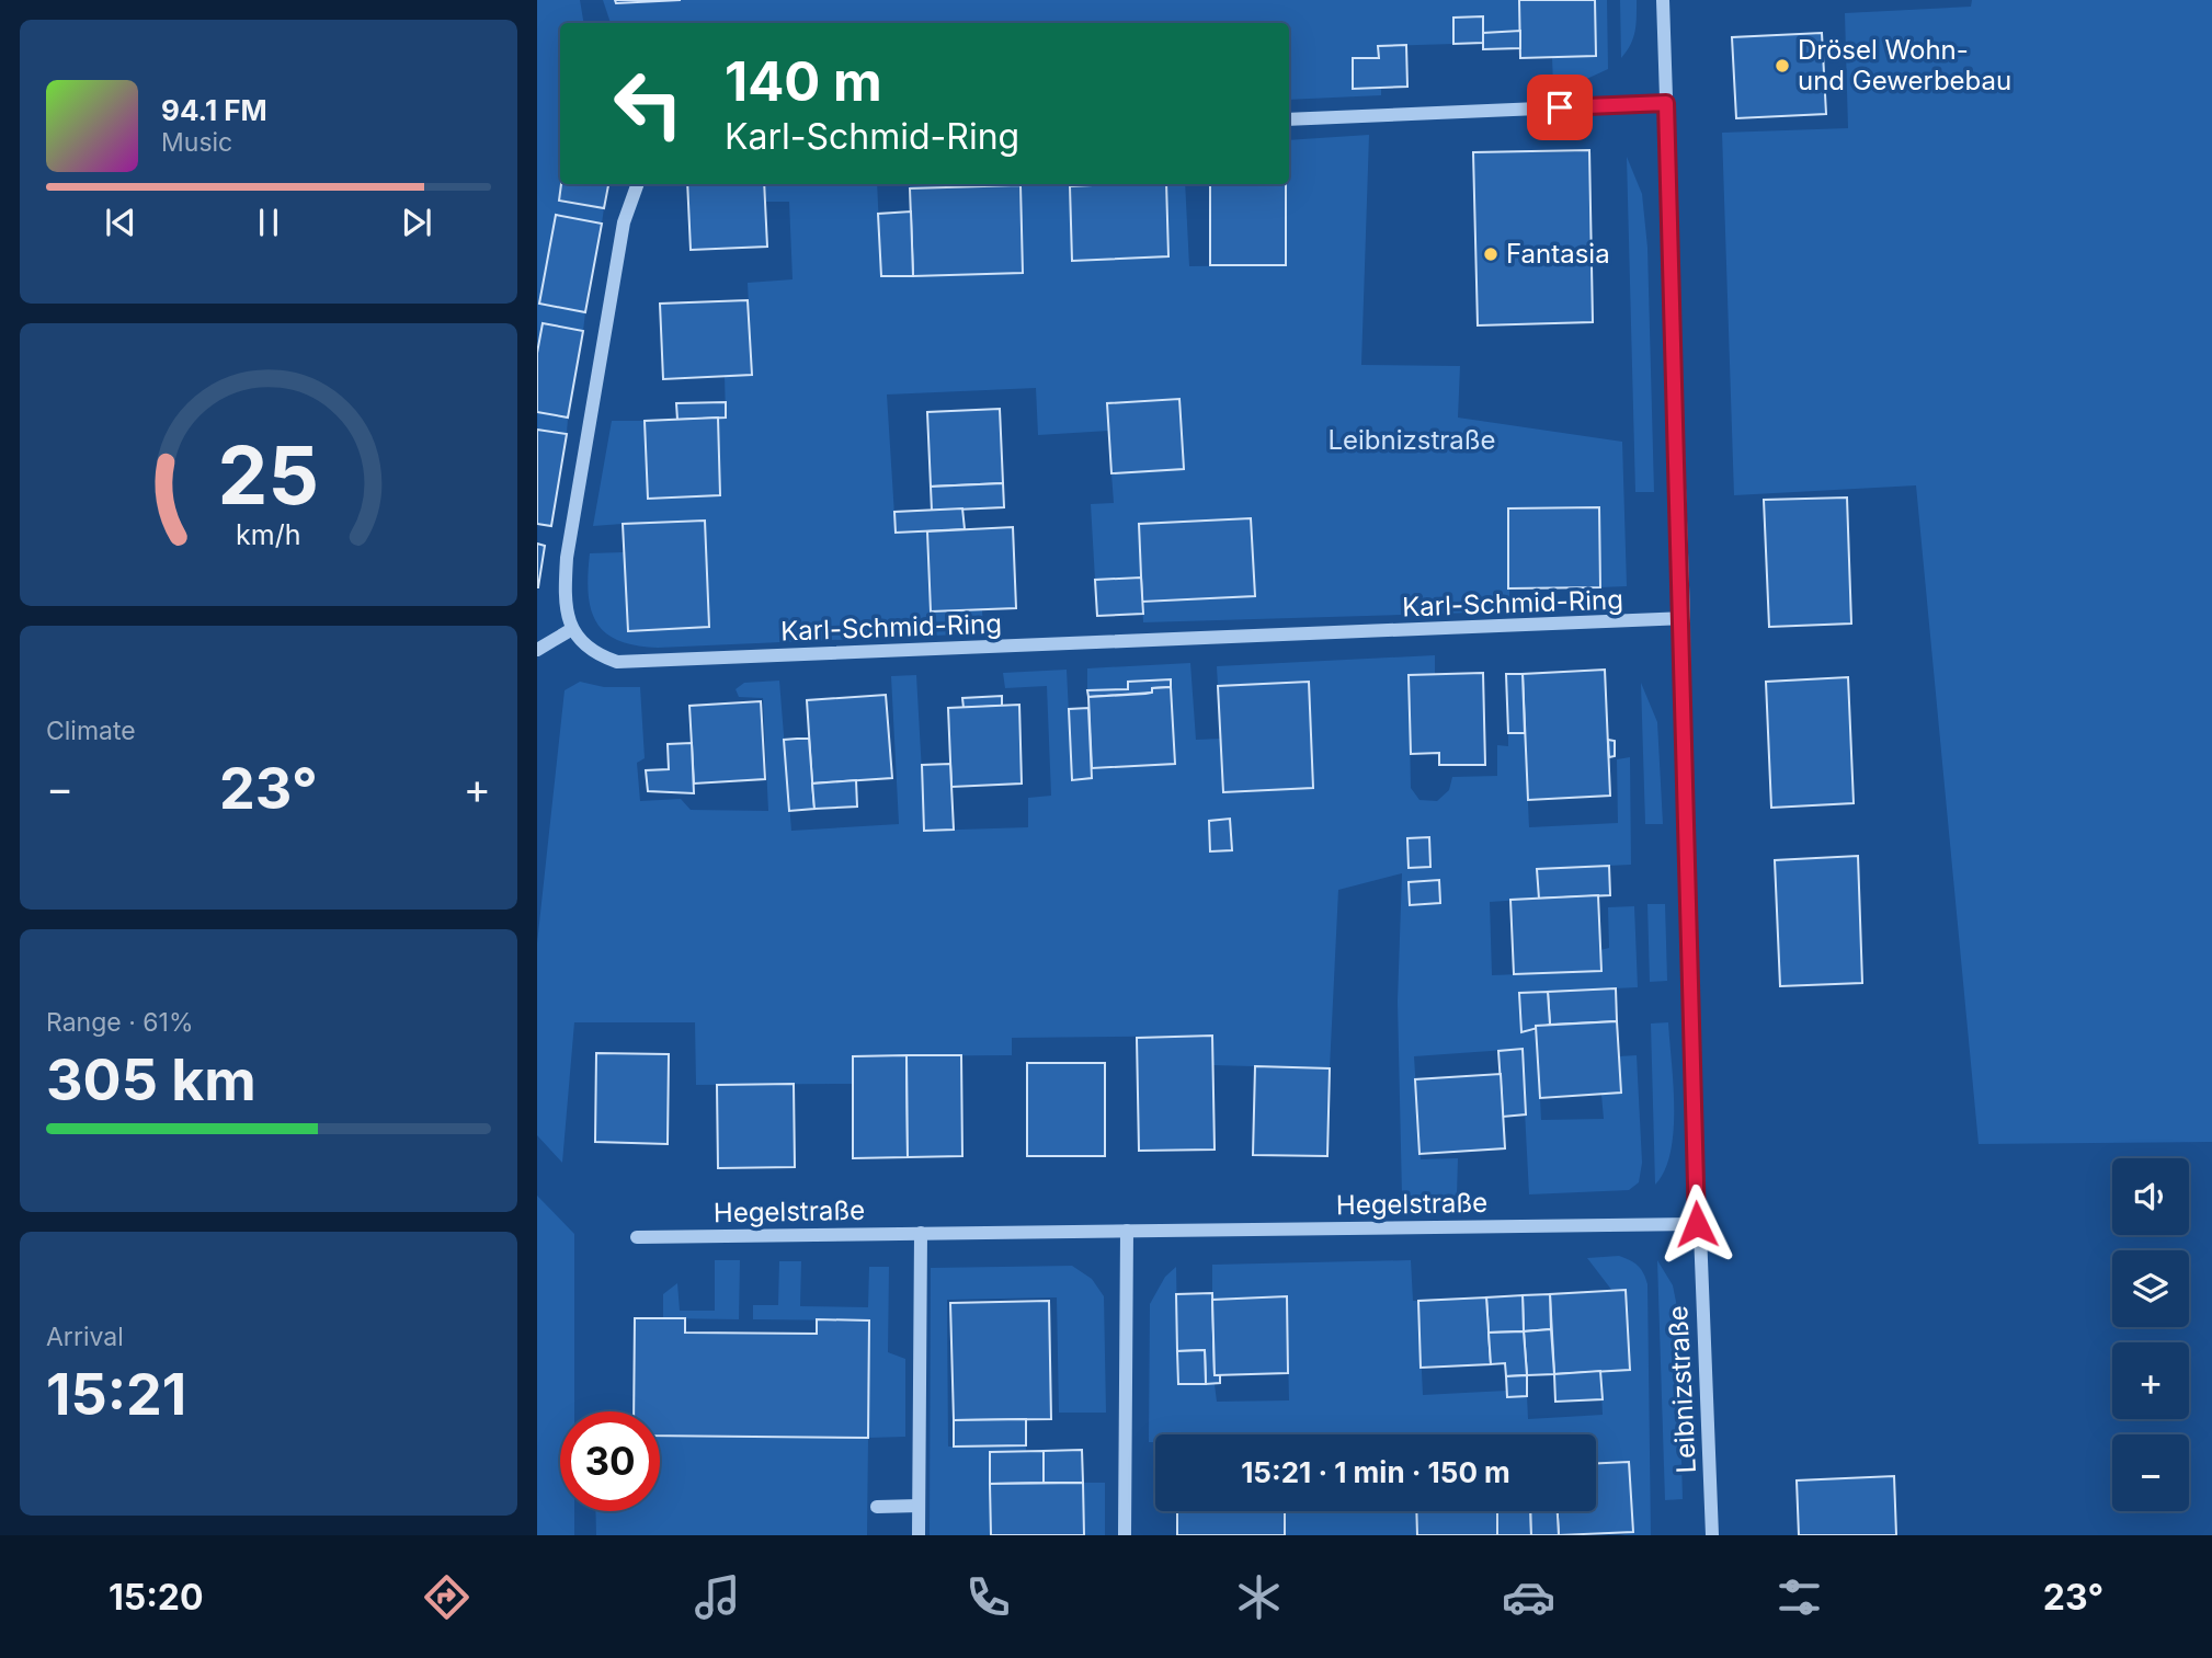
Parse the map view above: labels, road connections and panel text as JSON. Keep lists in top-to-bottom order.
{
  "streets": {
    "street": ["Karl-Schmid-Ring", "Hegelstraße", "Leibnizstraße"]
  },
  "crossings": [
    ["Karl-Schmid-Ring", "Leibnizstraße"],
    ["Hegelstraße", "Leibnizstraße"]
  ],
  "parks": ["Leibnizstraße"],
  "places": ["Drösel Wohn- und Gewerbebau", "Fantasia"],
  "page": {
    "turn": ["140 m", "Karl-Schmid-Ring"],
    "song": ["94.1 FM", "Music"],
    "tile": [
      "Climate",
      ["Range · 61%", "305 km"],
      ["Arrival", "15:21"]
    ],
    "heat": ["−", "23°", "+"],
    "map_buttons": ["+", "−"],
    "limit": "30",
    "trip": "15:21 · 1 min · 150 m",
    "tabs": ["15:20", "23°"],
    "gauge": ["25", "km/h"]
  }
}
